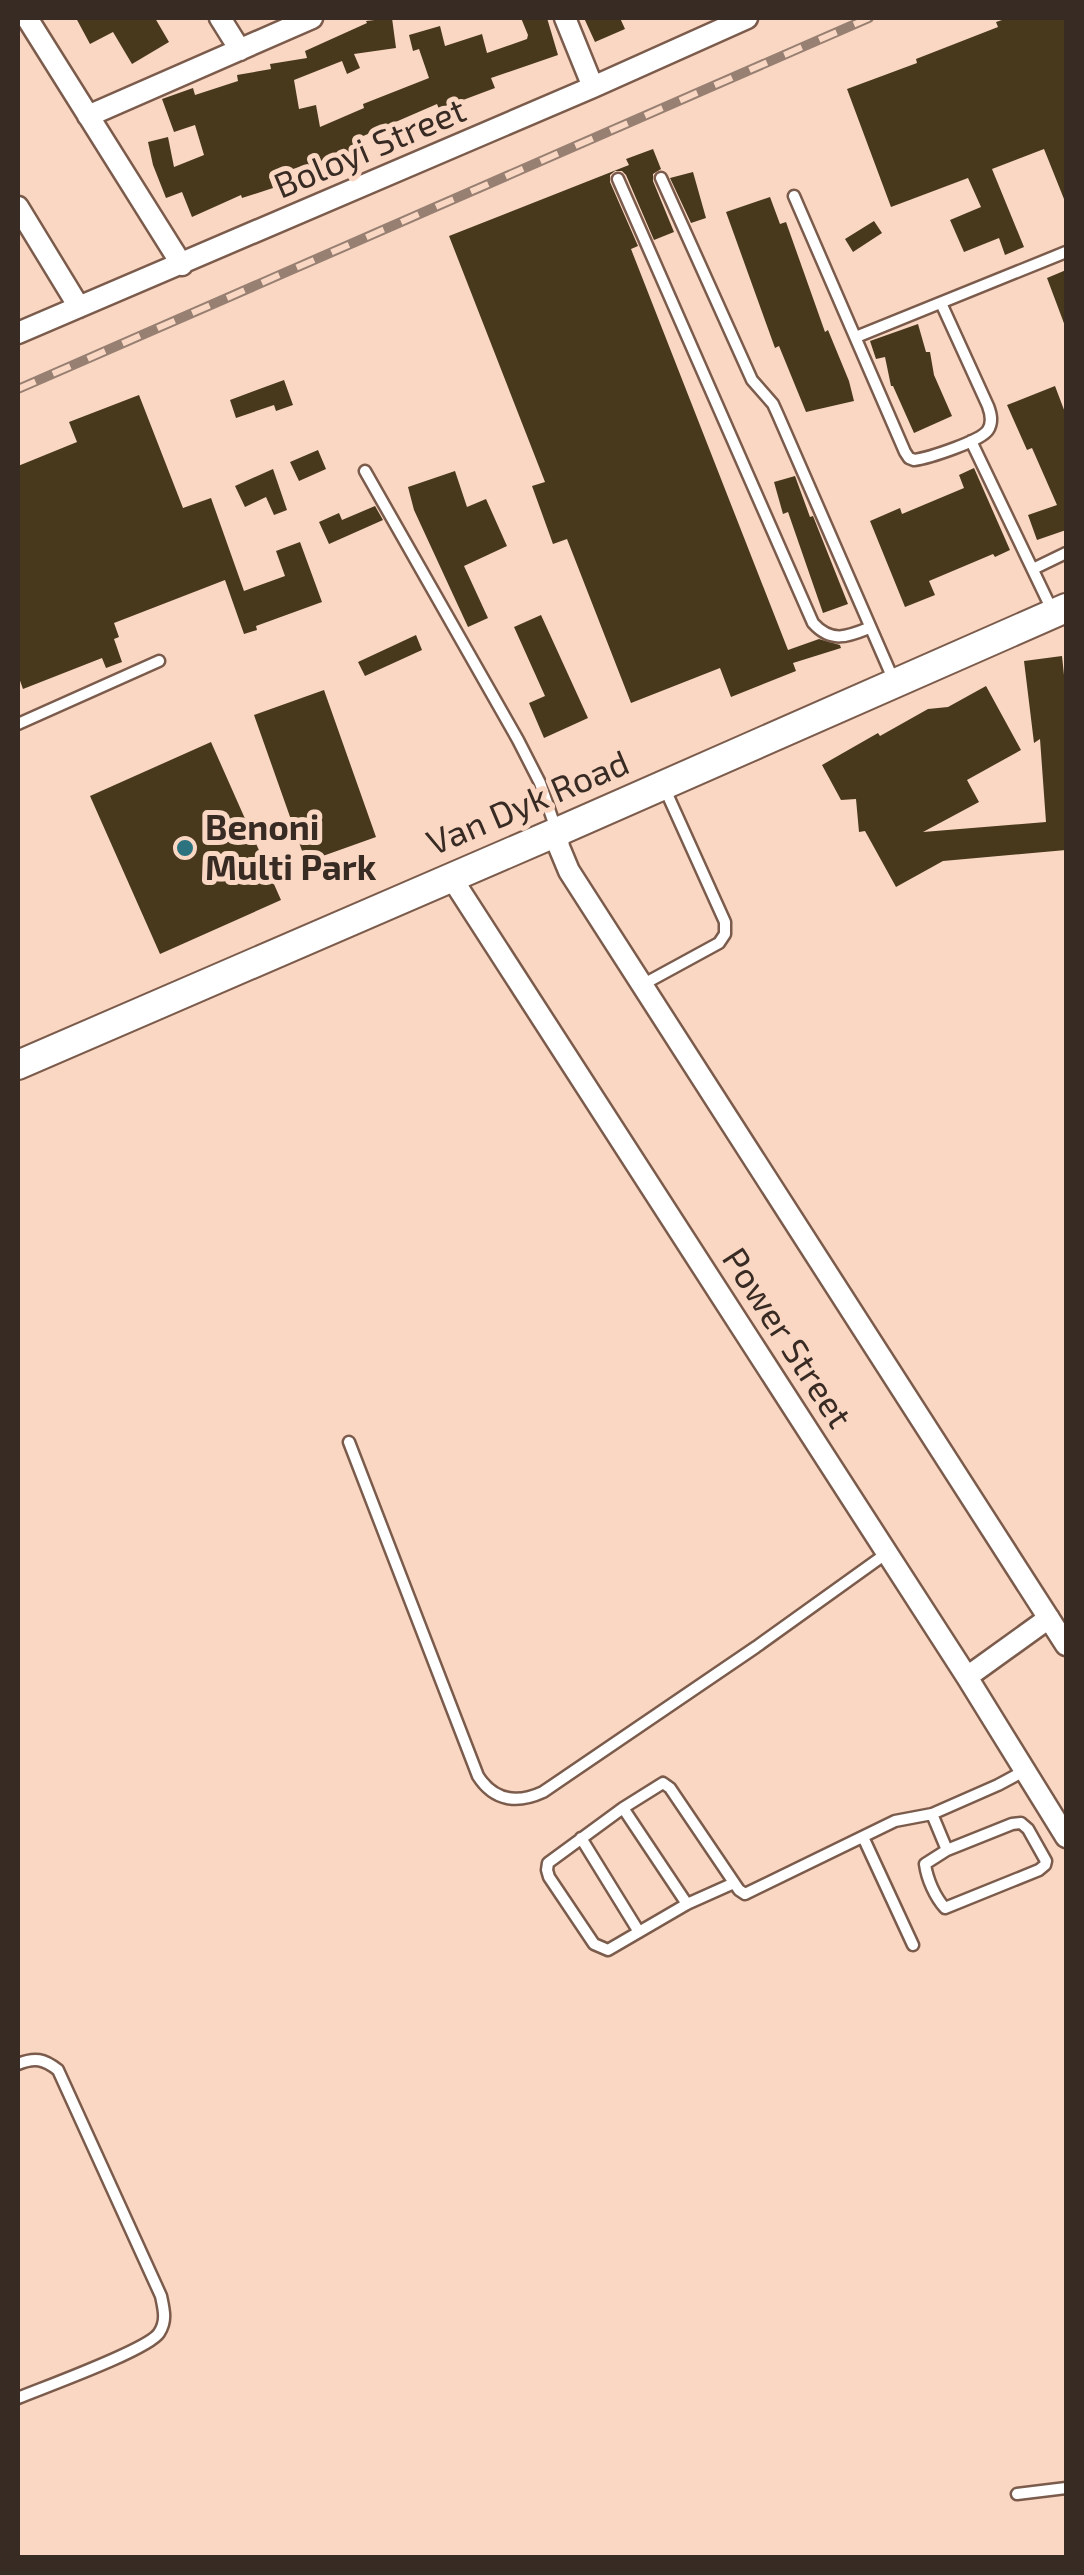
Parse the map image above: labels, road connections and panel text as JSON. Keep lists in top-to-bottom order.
{
  "streets": {
    "main road": ["Van Dyk Road"],
    "street": ["Boloyi Street", "Power Street"]
  },
  "crossings": [
    ["Van Dyk Road", "Power Street"]
  ],
  "places": ["Benoni Multi Park"]
}
